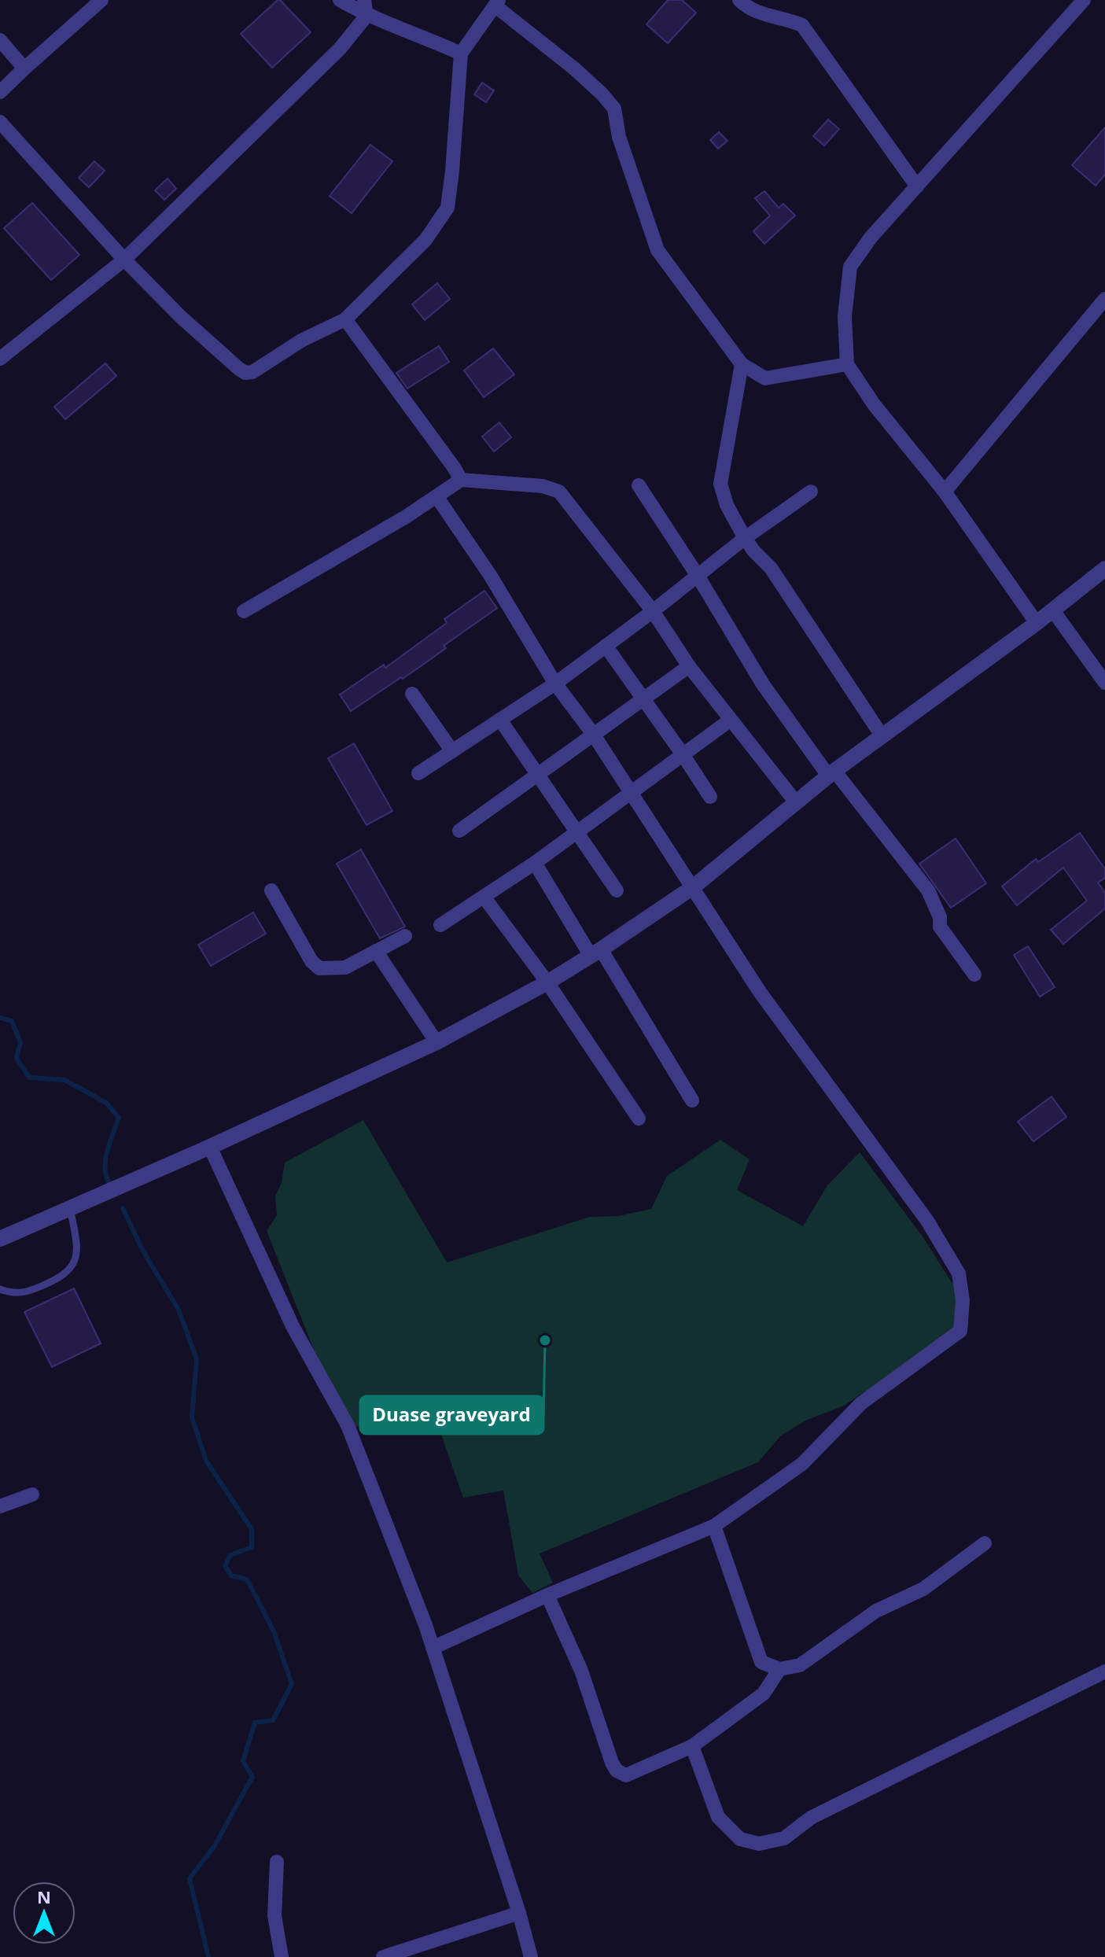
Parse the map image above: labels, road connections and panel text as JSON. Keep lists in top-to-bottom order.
{
  "places": ["Duase graveyard"],
  "north": "top"
}
